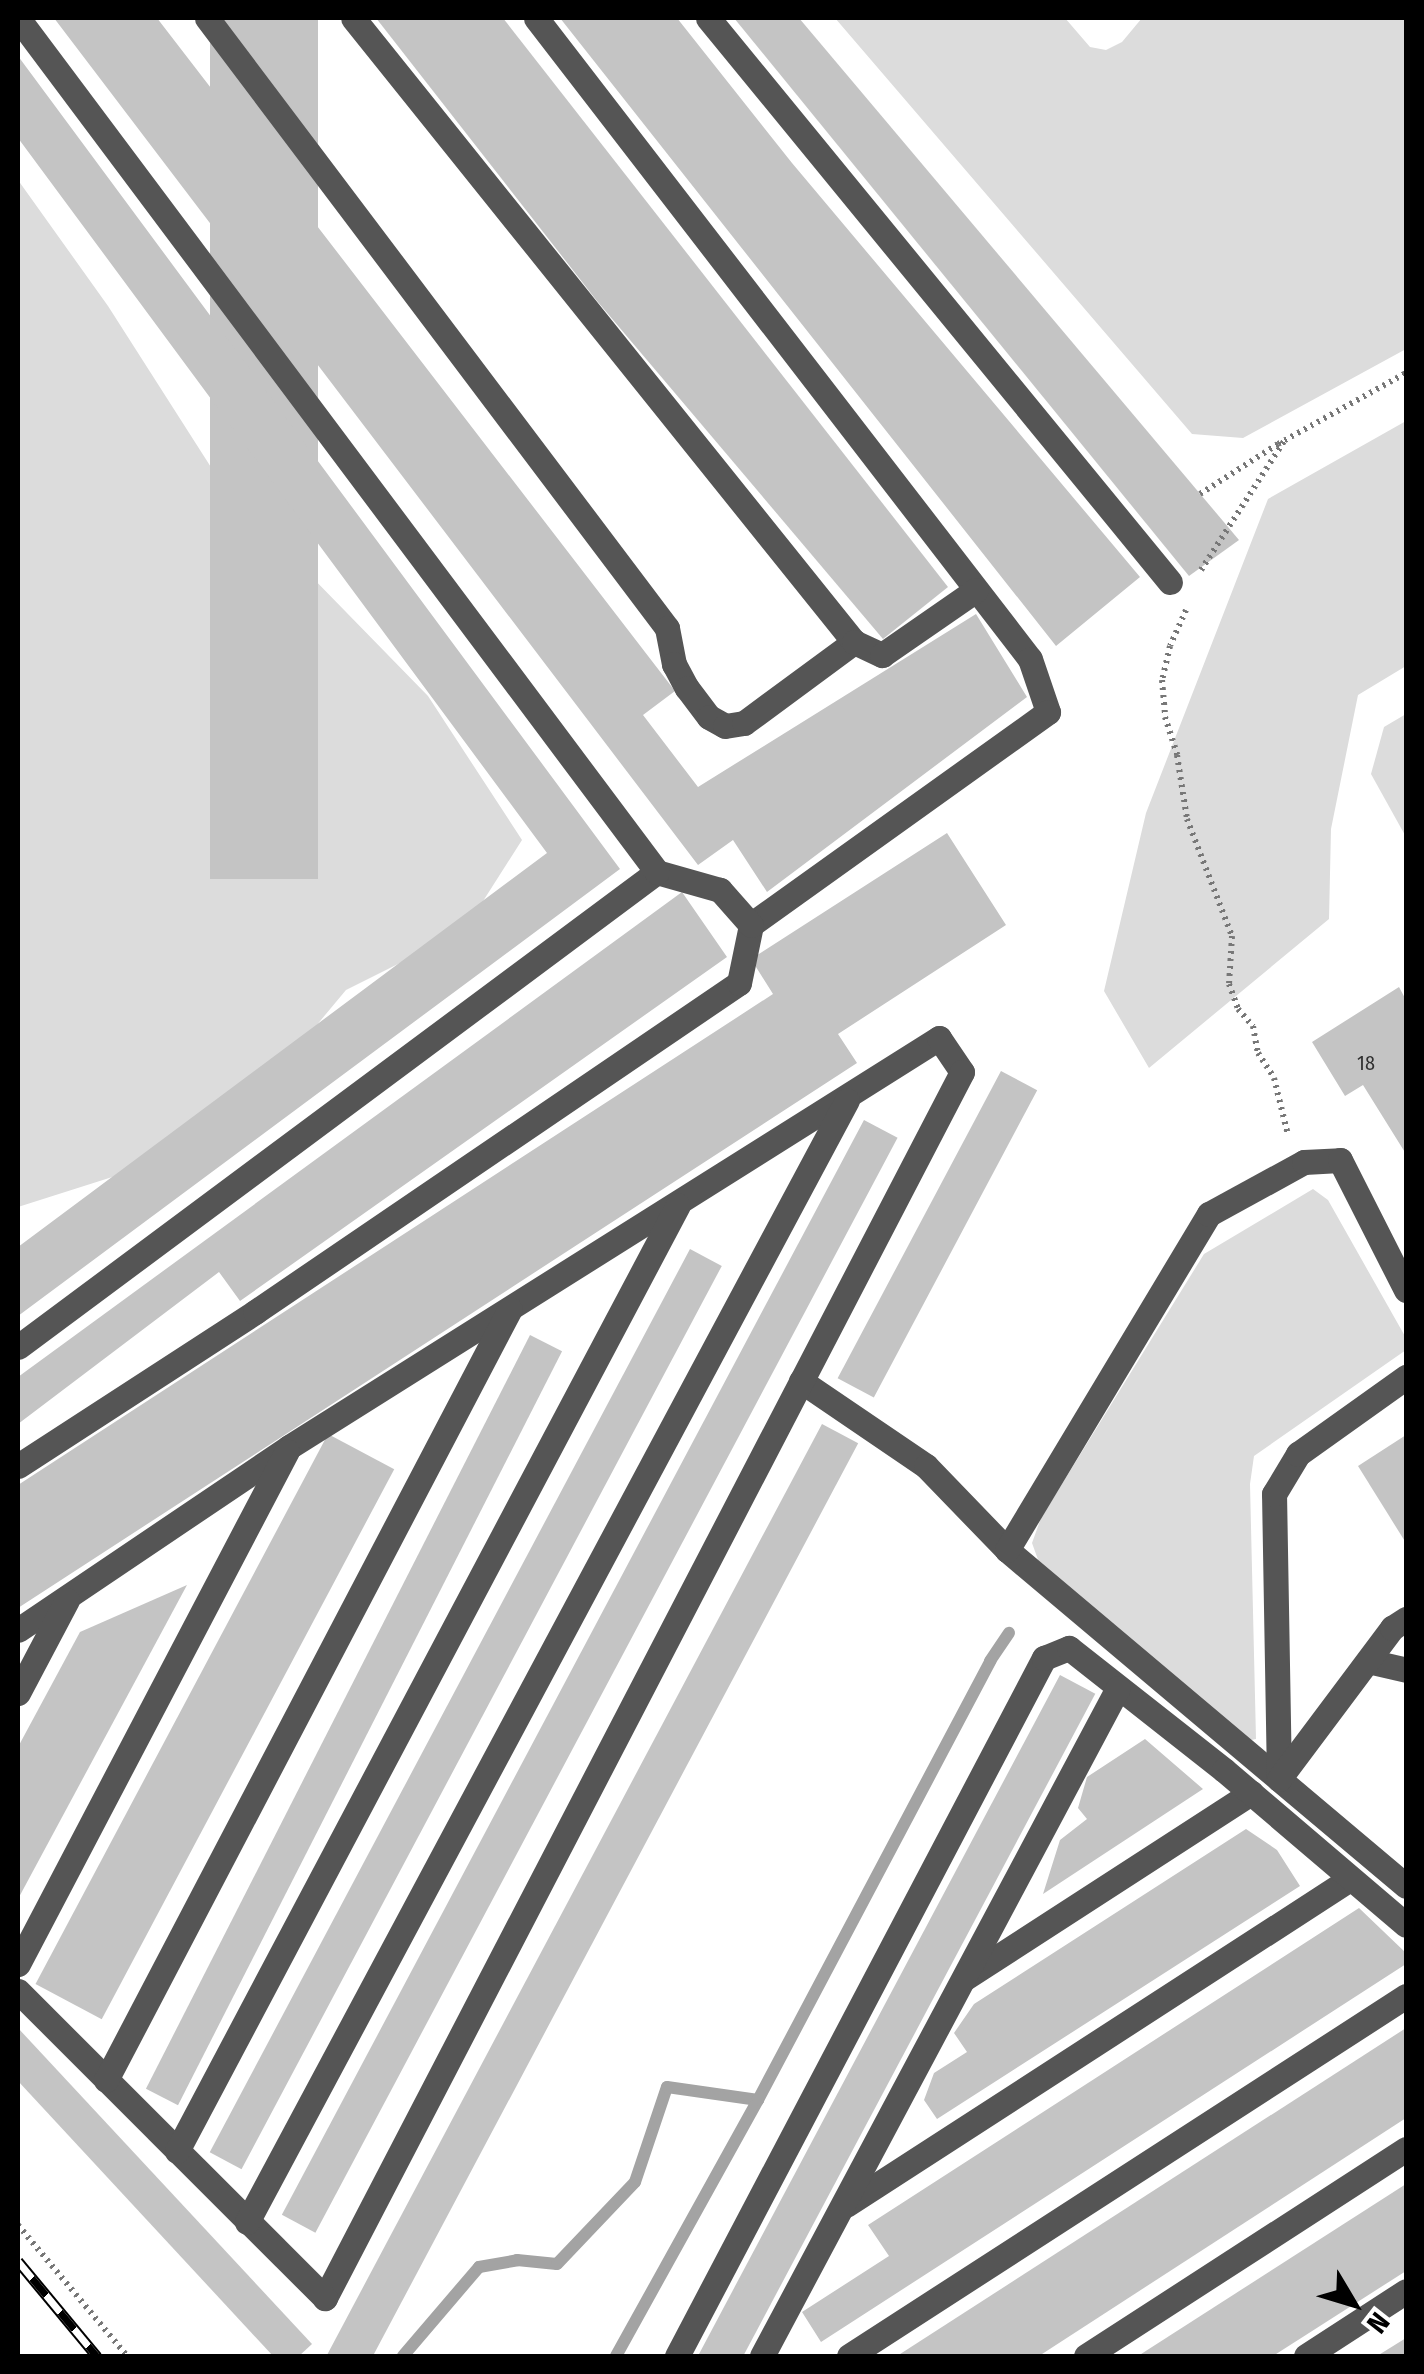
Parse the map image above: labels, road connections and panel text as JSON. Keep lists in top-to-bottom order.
{
  "house_numbers": ["18"],
  "north": "bottom right"
}
